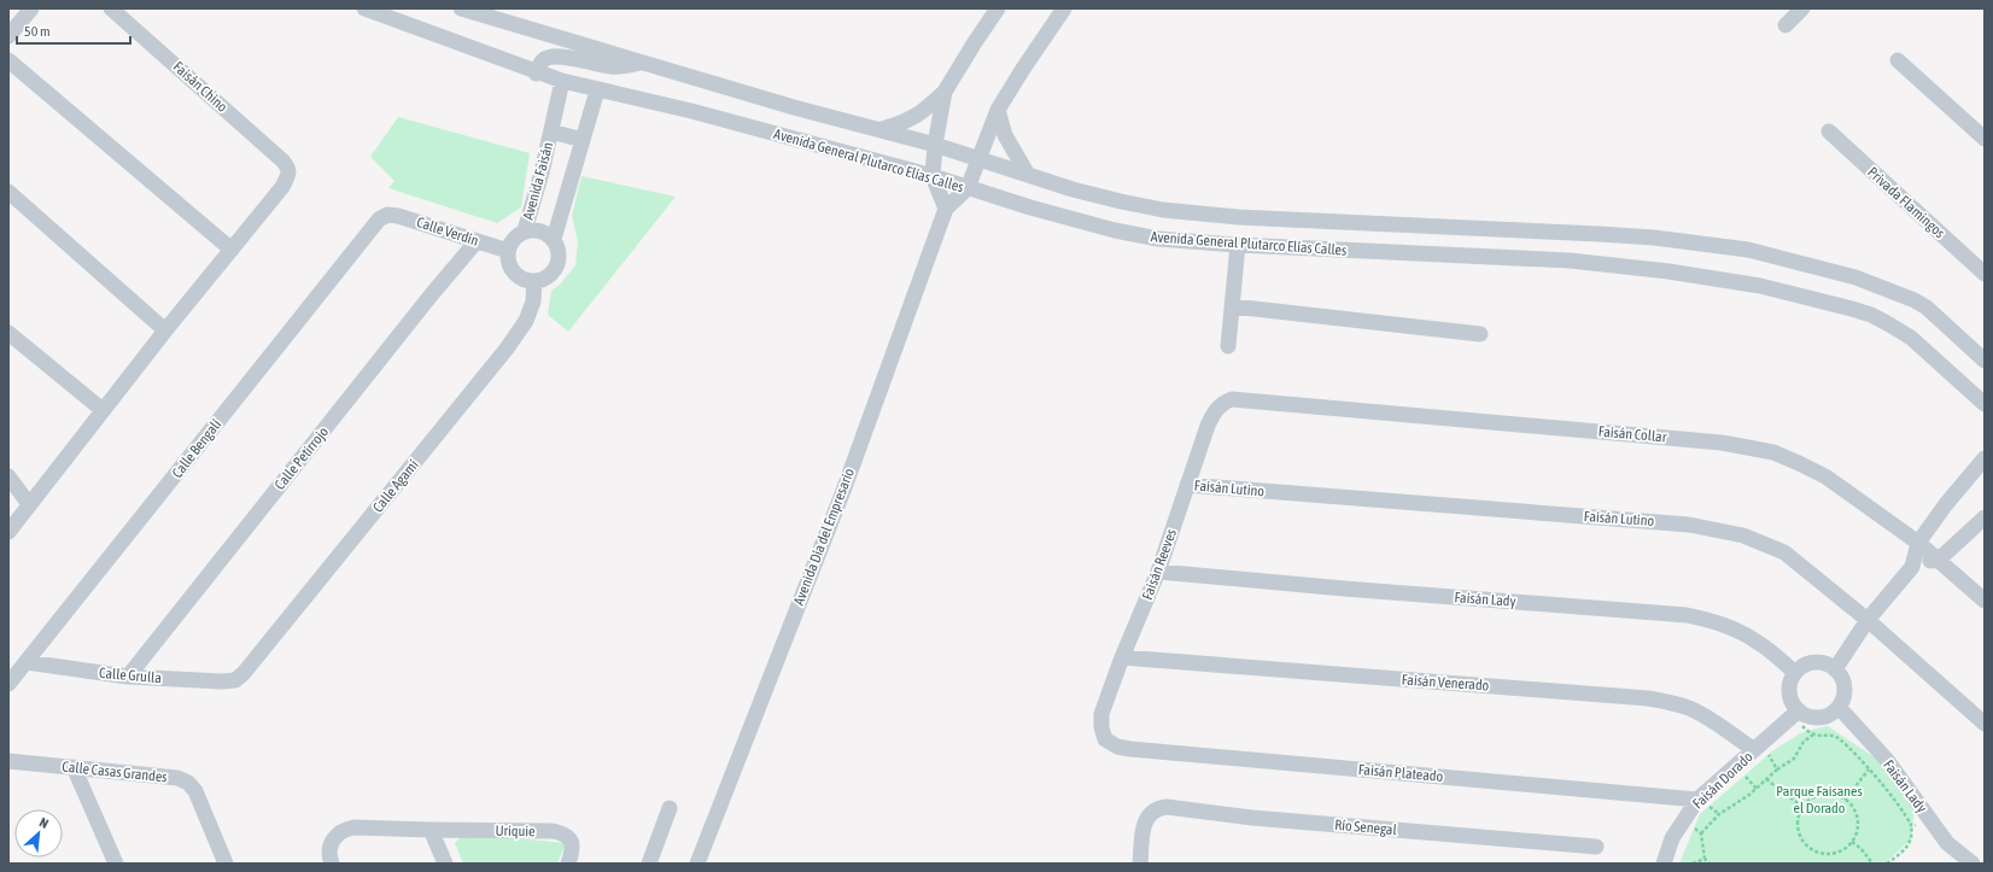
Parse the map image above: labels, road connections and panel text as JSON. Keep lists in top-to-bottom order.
{
  "streets": {
    "street": [
      "Faisán Chino",
      "Avenida General Plutarco Elías Calles",
      "Avenida Faisán",
      "Privada Flamingos",
      "Calle Verdín",
      "Faisán Collar",
      "Calle Bengalí",
      "Calle Petirrojo",
      "Calle Agamí",
      "Faisán Lutino",
      "Avenida Día del Empresario",
      "Faisán Reeves",
      "Faisán Lady",
      "Calle Grulla",
      "Faisán Venerado",
      "Calle Casas Grandes",
      "Faisán Plateado",
      "Faisán Dorado",
      "Río Senegal",
      "Uriquie"
    ]
  },
  "crossings": [
    ["Avenida General Plutarco Elías Calles", "Avenida Faisán"],
    ["Avenida General Plutarco Elías Calles", "Avenida Día del Empresario"],
    ["Avenida Faisán", "Calle Verdín"],
    ["Avenida Faisán", "Calle Agamí"],
    ["Calle Verdín", "Calle Bengalí"],
    ["Calle Verdín", "Calle Petirrojo"],
    ["Calle Verdín", "Calle Agamí"],
    ["Faisán Collar", "Faisán Reeves"],
    ["Calle Bengalí", "Calle Grulla"],
    ["Calle Petirrojo", "Calle Grulla"],
    ["Calle Agamí", "Calle Grulla"],
    ["Faisán Lutino", "Faisán Reeves"],
    ["Faisán Reeves", "Faisán Lady"],
    ["Faisán Reeves", "Faisán Venerado"],
    ["Faisán Reeves", "Faisán Plateado"],
    ["Faisán Lady", "Faisán Dorado"],
    ["Faisán Venerado", "Faisán Dorado"],
    ["Faisán Plateado", "Faisán Dorado"]
  ],
  "parks": ["Parque Faisanes el Dorado"],
  "scale_bar": "50 m",
  "north": "top right"
}
